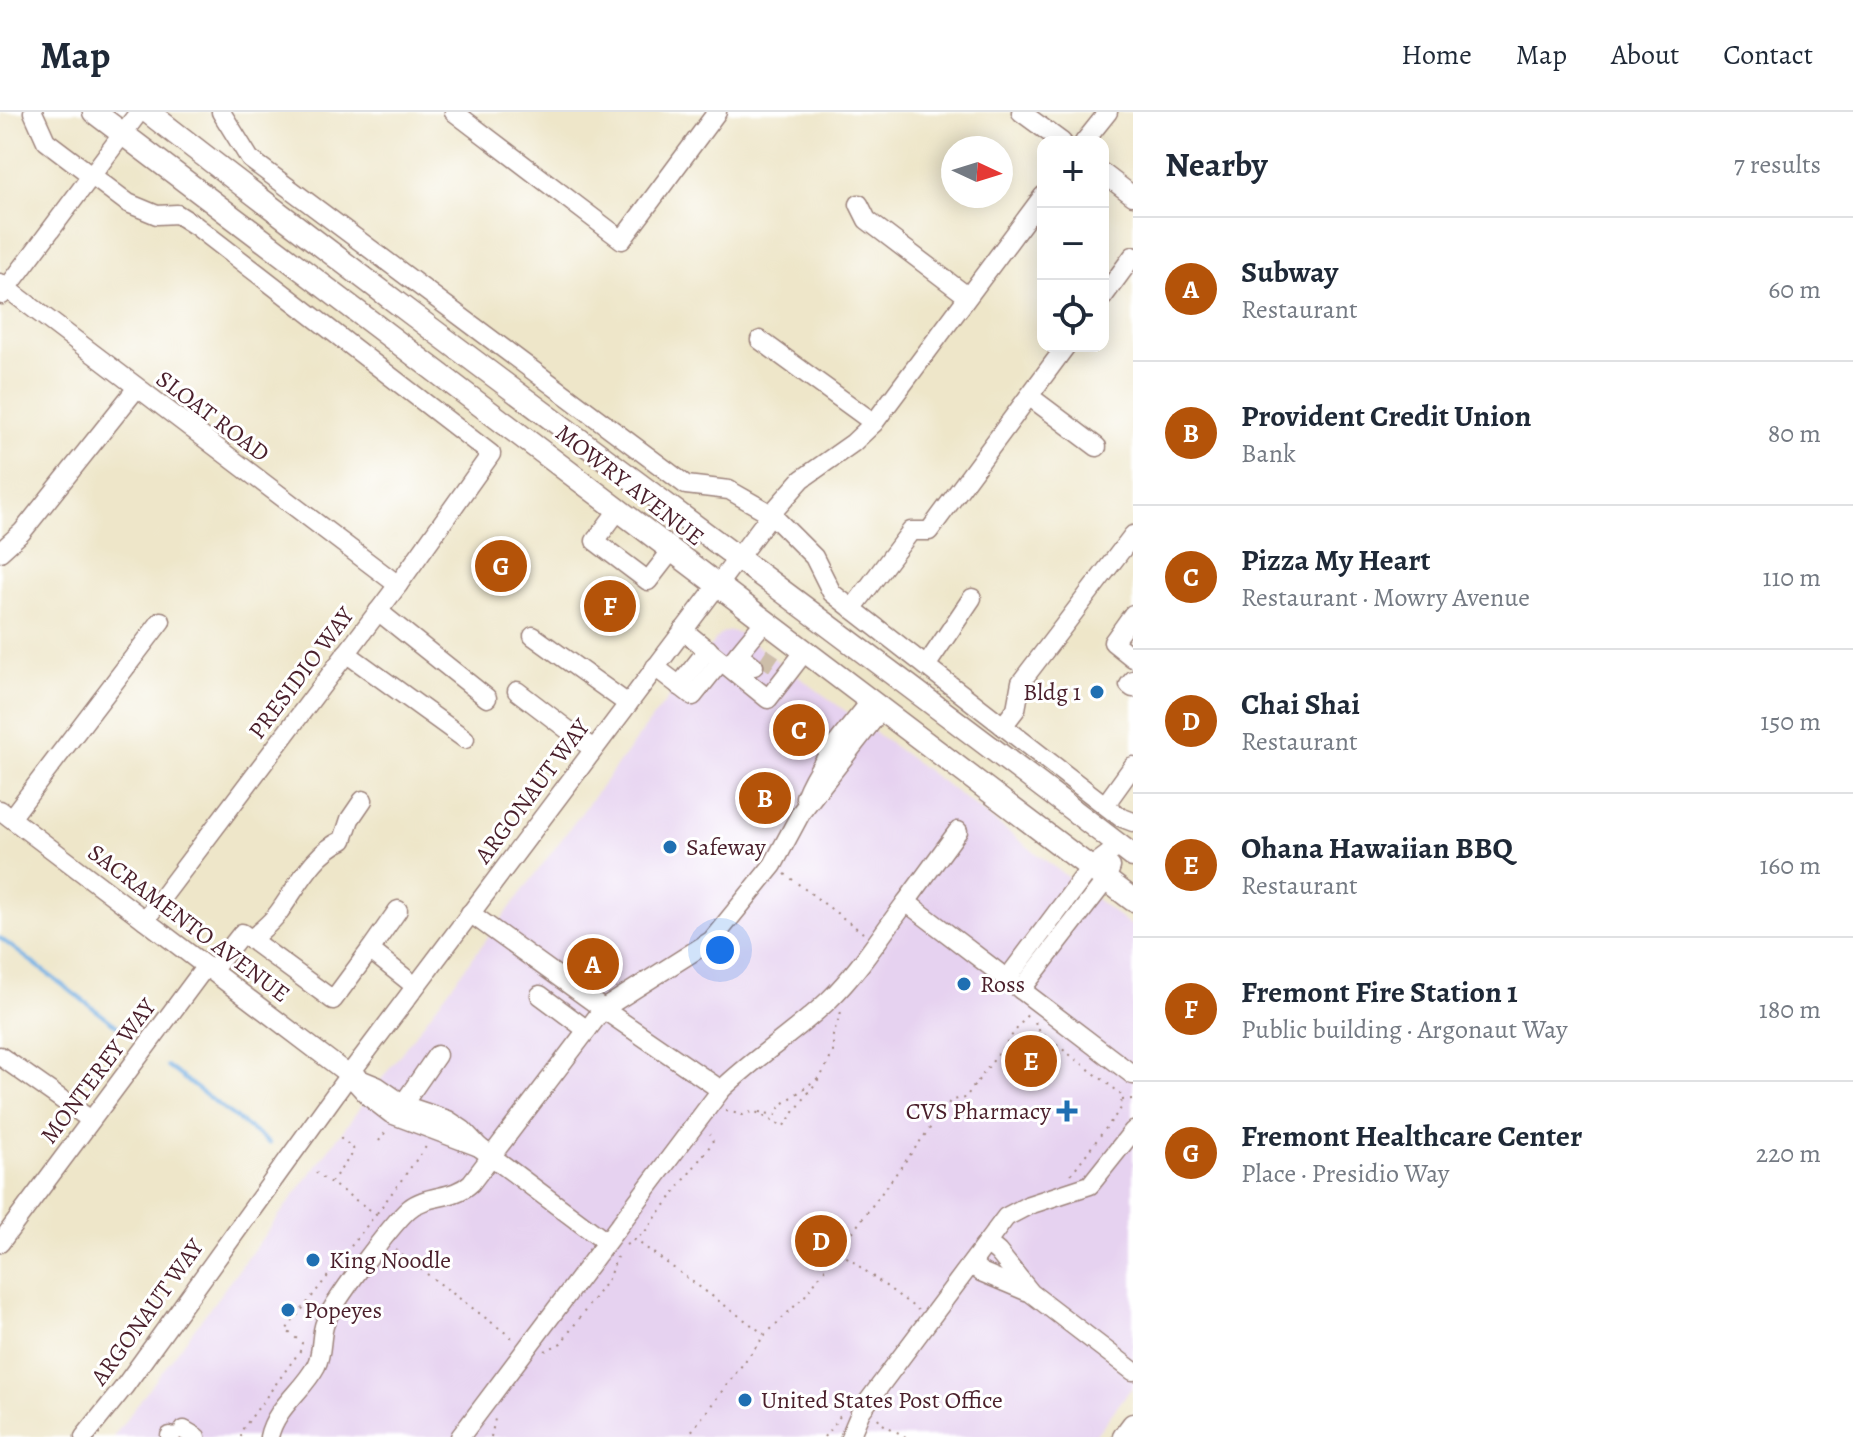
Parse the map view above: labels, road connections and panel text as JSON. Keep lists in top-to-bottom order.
{
  "streets": {
    "main road": ["MOWRY AVENUE"],
    "street": [
      "SLOAT ROAD",
      "PRESIDIO WAY",
      "ARGONAUT WAY",
      "SACRAMENTO AVENUE",
      "MONTEREY WAY"
    ]
  },
  "crossings": [
    ["SLOAT ROAD", "PRESIDIO WAY"],
    ["MOWRY AVENUE", "ARGONAUT WAY"],
    ["PRESIDIO WAY", "SACRAMENTO AVENUE"],
    ["ARGONAUT WAY", "SACRAMENTO AVENUE"],
    ["SACRAMENTO AVENUE", "MONTEREY WAY"]
  ],
  "places": {
    "other": [
      "Bldg 1",
      "Safeway",
      "Ross",
      "King Noodle",
      "Popeyes",
      "United States Post Office"
    ],
    "health": ["CVS Pharmacy"]
  },
  "north": "right",
  "page": {
    "header": "Map",
    "nav": [
      "Home",
      "Map",
      "About",
      "Contact"
    ],
    "heading": ["Nearby", "7 results"],
    "map_buttons": ["+", "−"],
    "list": [
      {
        "mark": "A",
        "name": "Subway",
        "note": "Restaurant",
        "value": "60 m"
      },
      {
        "mark": "B",
        "name": "Provident Credit Union",
        "note": "Bank",
        "value": "80 m"
      },
      {
        "mark": "C",
        "name": "Pizza My Heart",
        "note": "Restaurant · Mowry Avenue",
        "value": "110 m"
      },
      {
        "mark": "D",
        "name": "Chai Shai",
        "note": "Restaurant",
        "value": "150 m"
      },
      {
        "mark": "E",
        "name": "Ohana Hawaiian BBQ",
        "note": "Restaurant",
        "value": "160 m"
      },
      {
        "mark": "F",
        "name": "Fremont Fire Station 1",
        "note": "Public building · Argonaut Way",
        "value": "180 m"
      },
      {
        "mark": "G",
        "name": "Fremont Healthcare Center",
        "note": "Place · Presidio Way",
        "value": "220 m"
      }
    ],
    "pins": [
      "G",
      "F",
      "C",
      "B",
      "A",
      "E",
      "D"
    ]
  }
}
